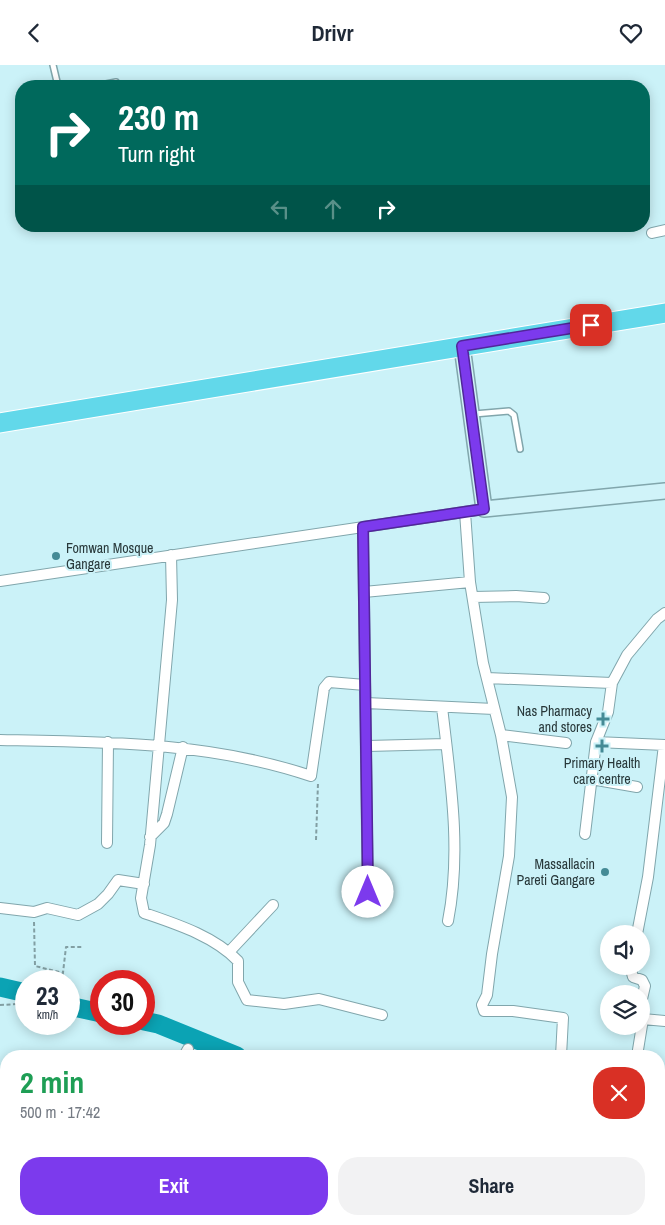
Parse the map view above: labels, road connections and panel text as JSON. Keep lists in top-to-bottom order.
{
  "places": {
    "other": ["Fomwan Mosque Gangare", "Massallacin Pareti Gangare"],
    "health": ["Nas Pharmacy and stores", "Primary Health care centre"]
  },
  "page": {
    "header": "Drivr",
    "turn": ["230 m", "Turn right"],
    "speed": "23 km/h",
    "limit": "30",
    "heading": ["2 min", "500 m · 17:42"],
    "buttons": ["Exit", "Share"]
  }
}
